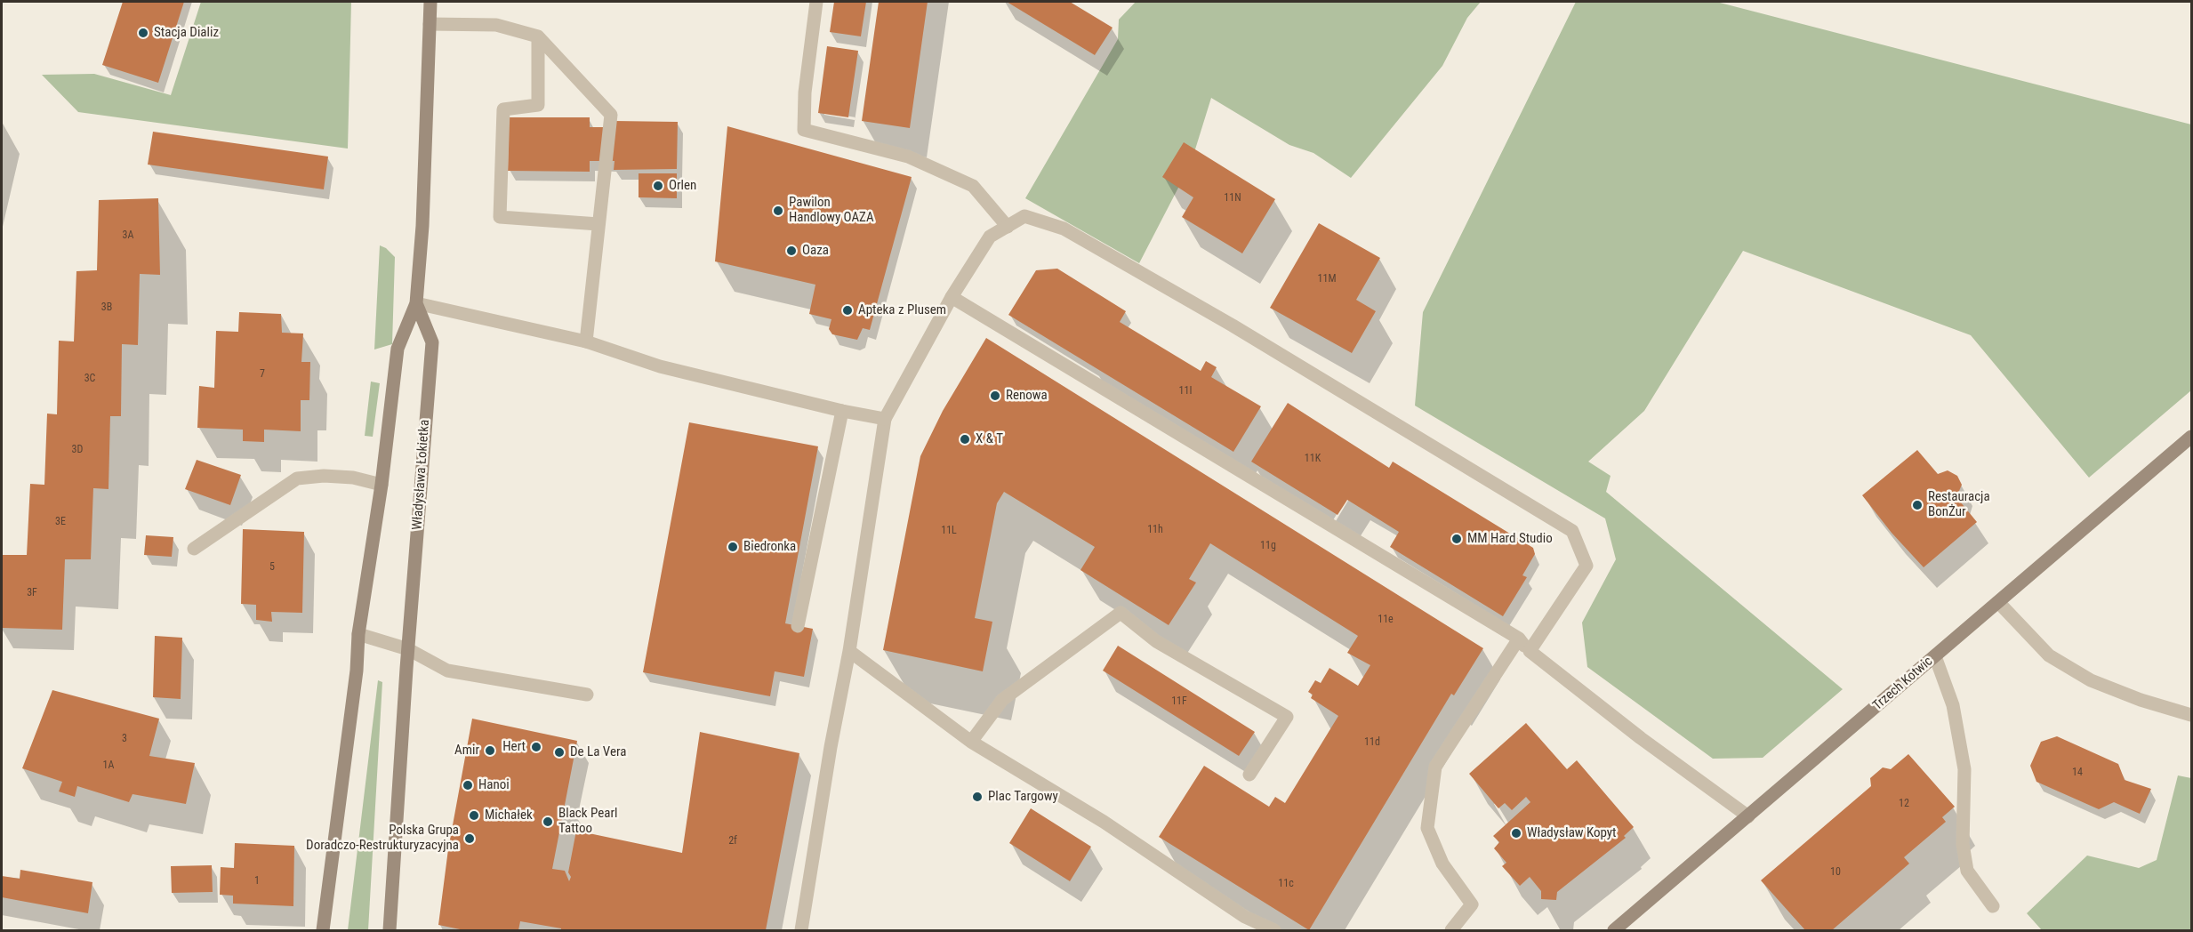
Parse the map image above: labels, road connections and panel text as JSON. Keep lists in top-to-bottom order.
{
  "streets": {
    "main road": ["Władysława Łokietka", "Trzech Kotwic"]
  },
  "places": [
    "Stacja Dializ",
    "Orlen",
    "Pawilon Handlowy OAZA",
    "Oaza",
    "Apteka z Plusem",
    "Renowa",
    "X & T",
    "Restauracja BonŻur",
    "MM Hard Studio",
    "Biedronka",
    "Hert",
    "Amir",
    "De La Vera",
    "Hanoi",
    "Plac Targowy",
    "Michałek",
    "Black Pearl Tattoo",
    "Władysław Kopyt",
    "Polska Grupa Doradczo-Restrukturyzacyjna"
  ],
  "house_numbers": [
    "11N",
    "3A",
    "11M",
    "3B",
    "7",
    "3C",
    "11I",
    "3D",
    "11K",
    "3E",
    "11h",
    "11L",
    "11g",
    "5",
    "3F",
    "11e",
    "11F",
    "3",
    "11d",
    "1A",
    "14",
    "12",
    "2f",
    "10",
    "1",
    "11c"
  ]
}
